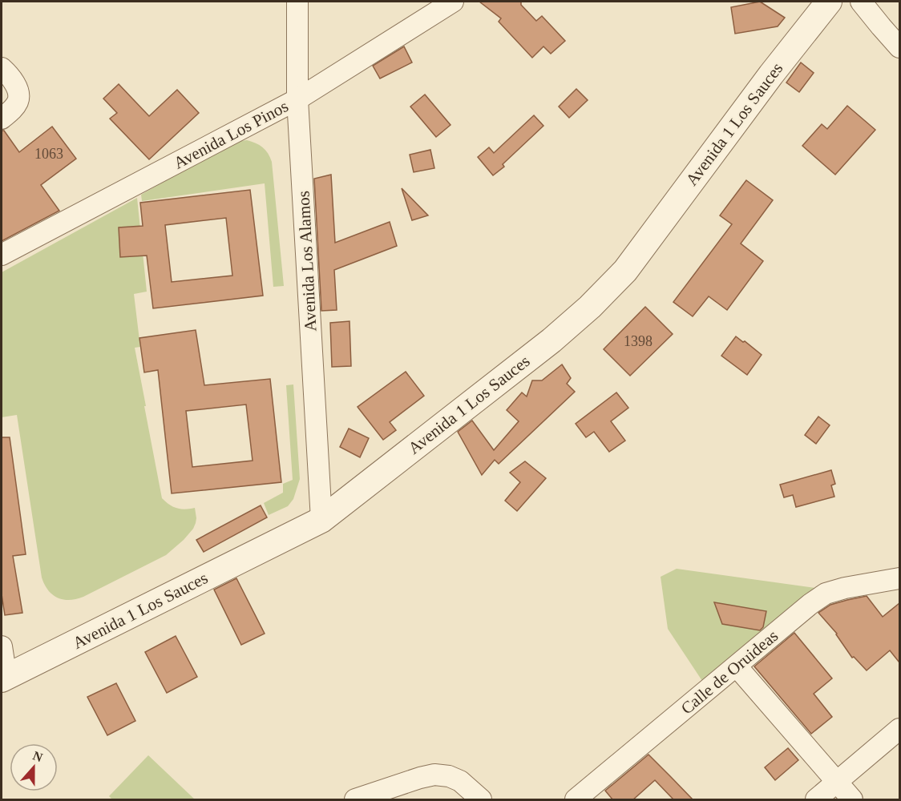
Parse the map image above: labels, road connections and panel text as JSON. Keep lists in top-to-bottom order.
{
  "streets": {
    "street": [
      "Avenida 1 Los Sauces",
      "Avenida Los Pinos",
      "Avenida Los Alamos",
      "Calle de Oruideas"
    ]
  },
  "crossings": [
    ["Avenida 1 Los Sauces", "Avenida Los Alamos"],
    ["Avenida Los Pinos", "Avenida Los Alamos"]
  ],
  "house_numbers": ["1063", "1398"],
  "north": "top"
}
